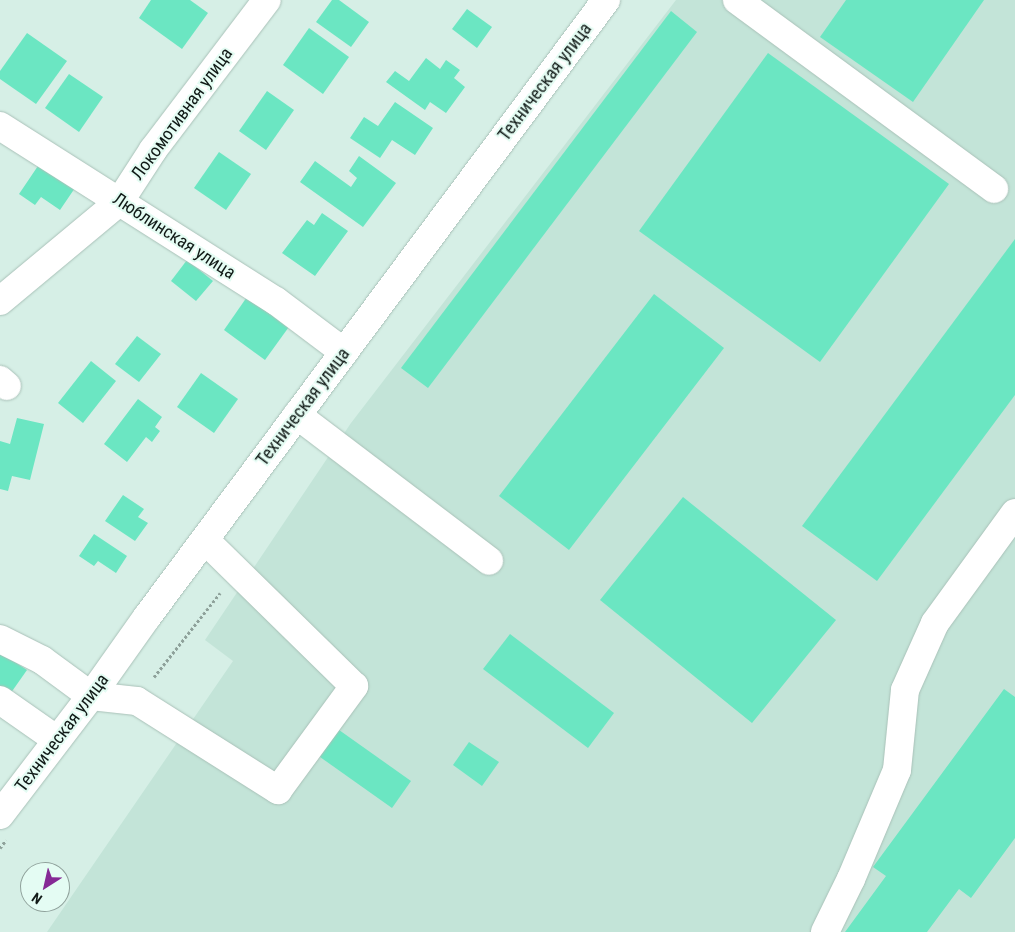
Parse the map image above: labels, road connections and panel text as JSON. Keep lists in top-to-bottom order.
{
  "streets": {
    "street": ["Техническая улица", "Локомотивная улица", "Люблинская улица"]
  },
  "crossings": [
    ["Техническая улица", "Люблинская улица"],
    ["Локомотивная улица", "Люблинская улица"]
  ],
  "north": "bottom left"
}
